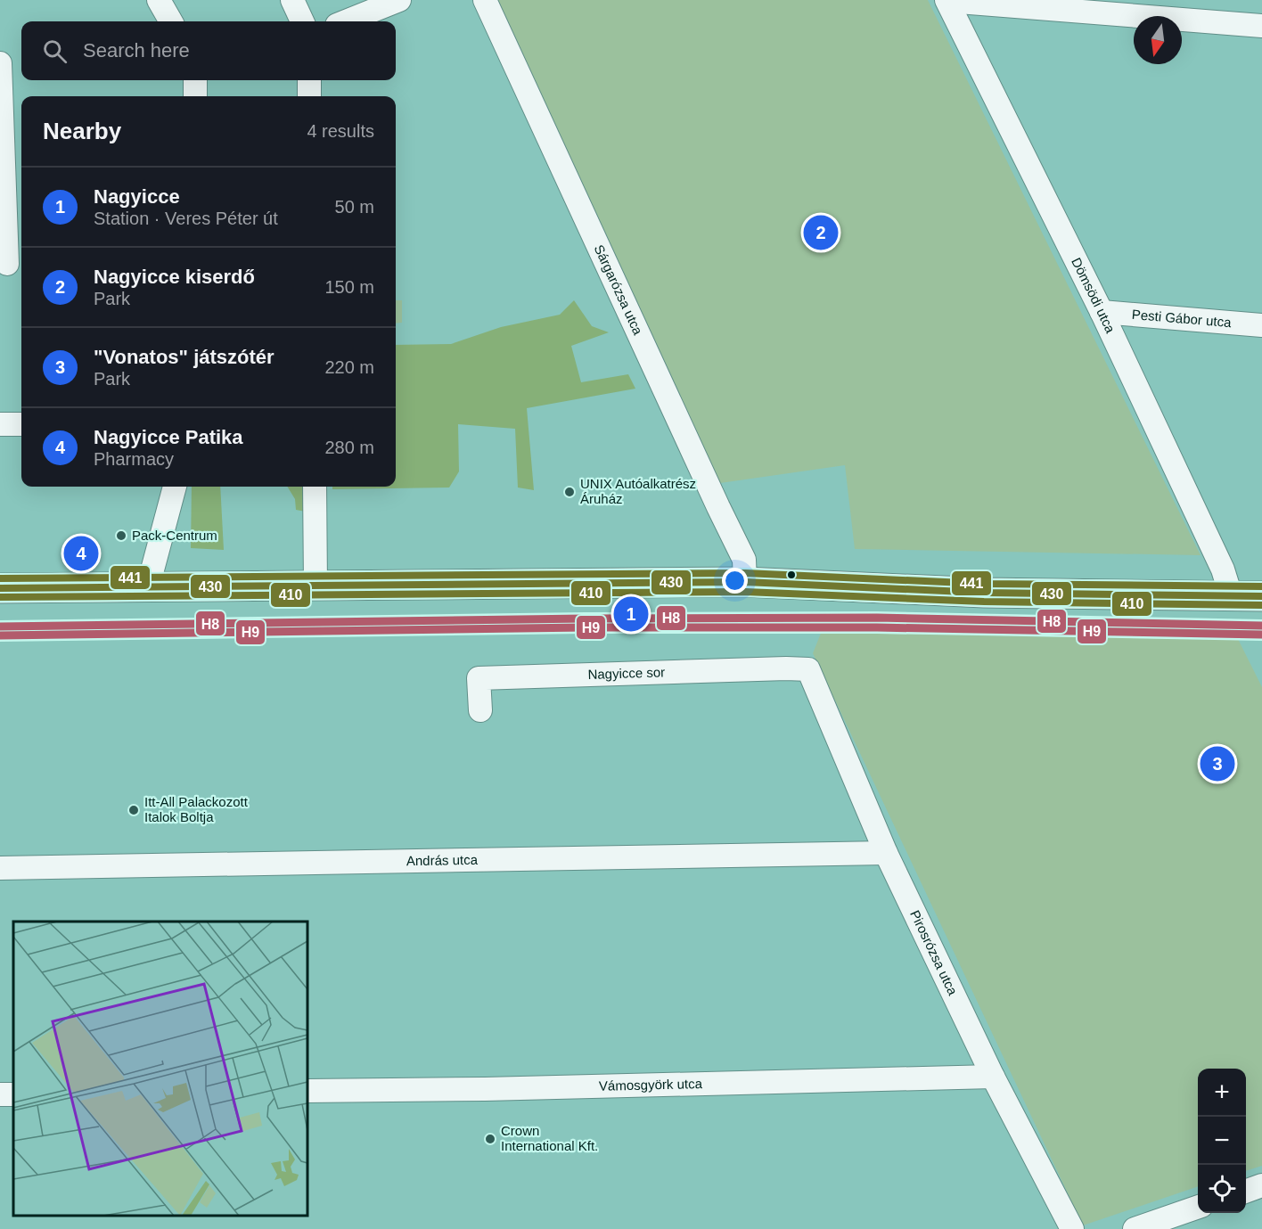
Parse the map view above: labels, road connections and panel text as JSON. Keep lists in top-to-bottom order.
{
  "streets": {
    "street": [
      "Sárgarózsa utca",
      "Dömsödi utca",
      "Pesti Gábor utca",
      "Nagyicce sor",
      "András utca",
      "Pirosrózsa utca",
      "Vámosgyörk utca"
    ]
  },
  "crossings": [
    ["Dömsödi utca", "Pesti Gábor utca"],
    ["Nagyicce sor", "Pirosrózsa utca"],
    ["András utca", "Pirosrózsa utca"],
    ["Pirosrózsa utca", "Vámosgyörk utca"]
  ],
  "places": [
    "UNIX Autóalkatrész Áruház",
    "Pack-Centrum",
    "Itt-All Palackozott Italok Boltja",
    "Crown International Kft."
  ],
  "lines": [
    "transit line 441",
    "transit line 430",
    "transit line 410",
    "transit line H8",
    "transit line H9"
  ],
  "north": "bottom",
  "page": {
    "search": "Search here",
    "heading": ["Nearby", "4 results"],
    "list": [
      {
        "mark": "1",
        "name": "Nagyicce",
        "note": "Station · Veres Péter út",
        "value": "50 m"
      },
      {
        "mark": "2",
        "name": "Nagyicce kiserdő",
        "note": "Park",
        "value": "150 m"
      },
      {
        "mark": "3",
        "name": "\"Vonatos\" játszótér",
        "note": "Park",
        "value": "220 m"
      },
      {
        "mark": "4",
        "name": "Nagyicce Patika",
        "note": "Pharmacy",
        "value": "280 m"
      }
    ],
    "pins": [
      "2",
      "4",
      "1",
      "3"
    ],
    "map_buttons": ["+", "−"]
  }
}
